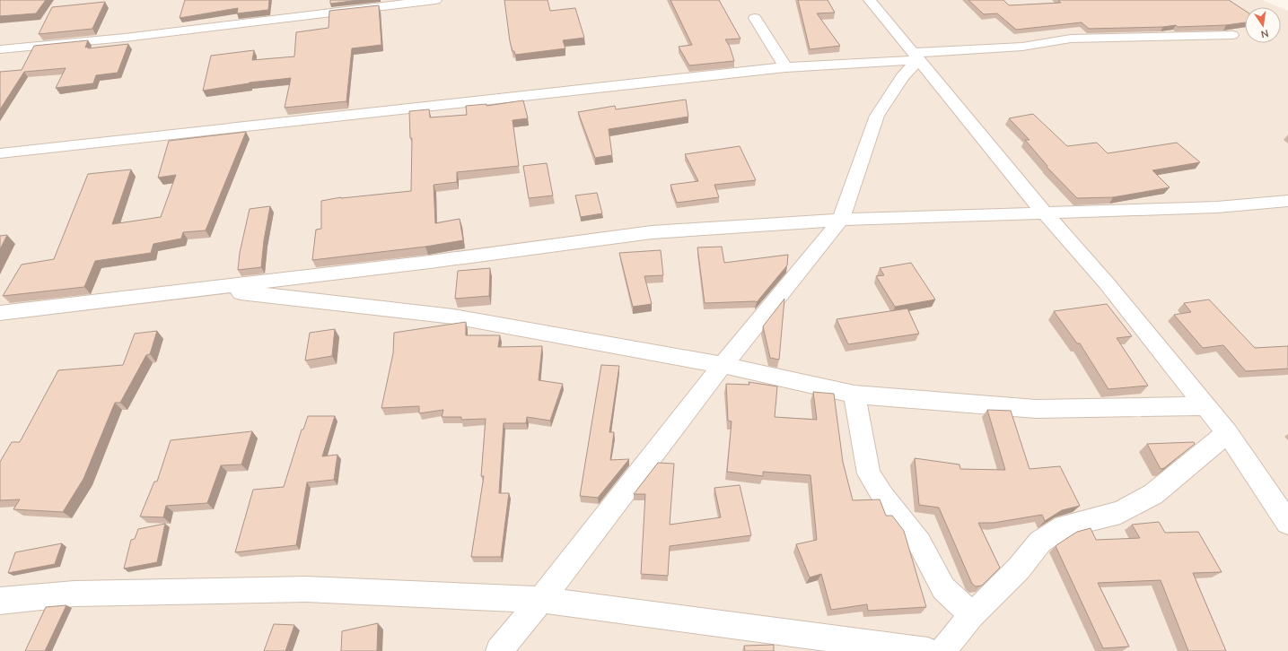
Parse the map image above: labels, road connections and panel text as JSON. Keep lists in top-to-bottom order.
{
  "north": "bottom"
}
